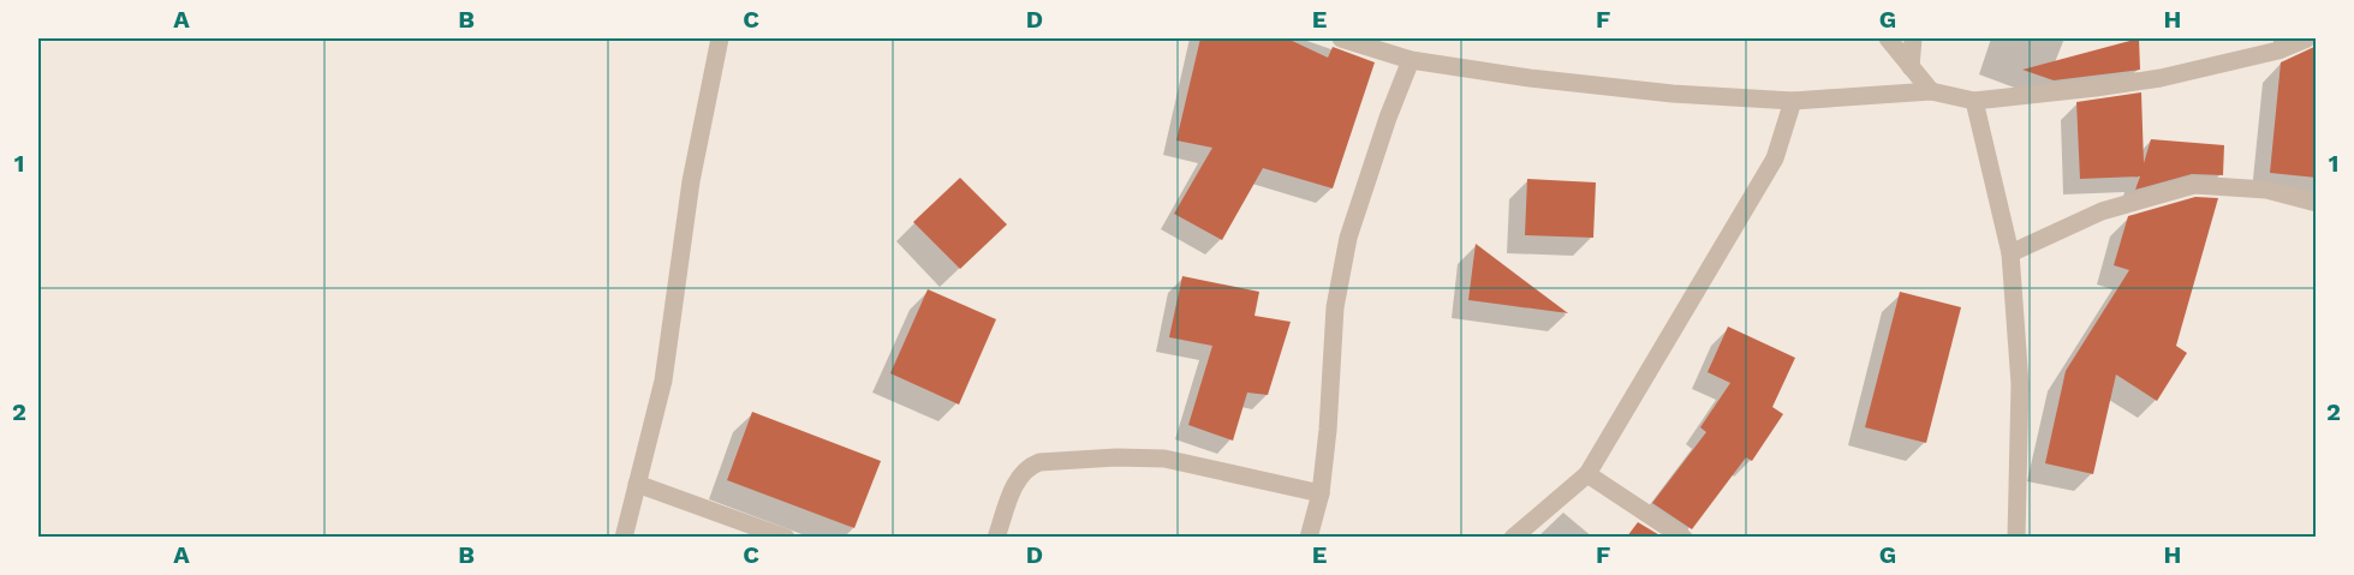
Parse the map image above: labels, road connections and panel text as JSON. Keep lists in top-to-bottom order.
{
  "grid": {
    "columns": [
      "A",
      "B",
      "C",
      "D",
      "E",
      "F",
      "G",
      "H"
    ],
    "rows": ["1", "2"]
  }
}
